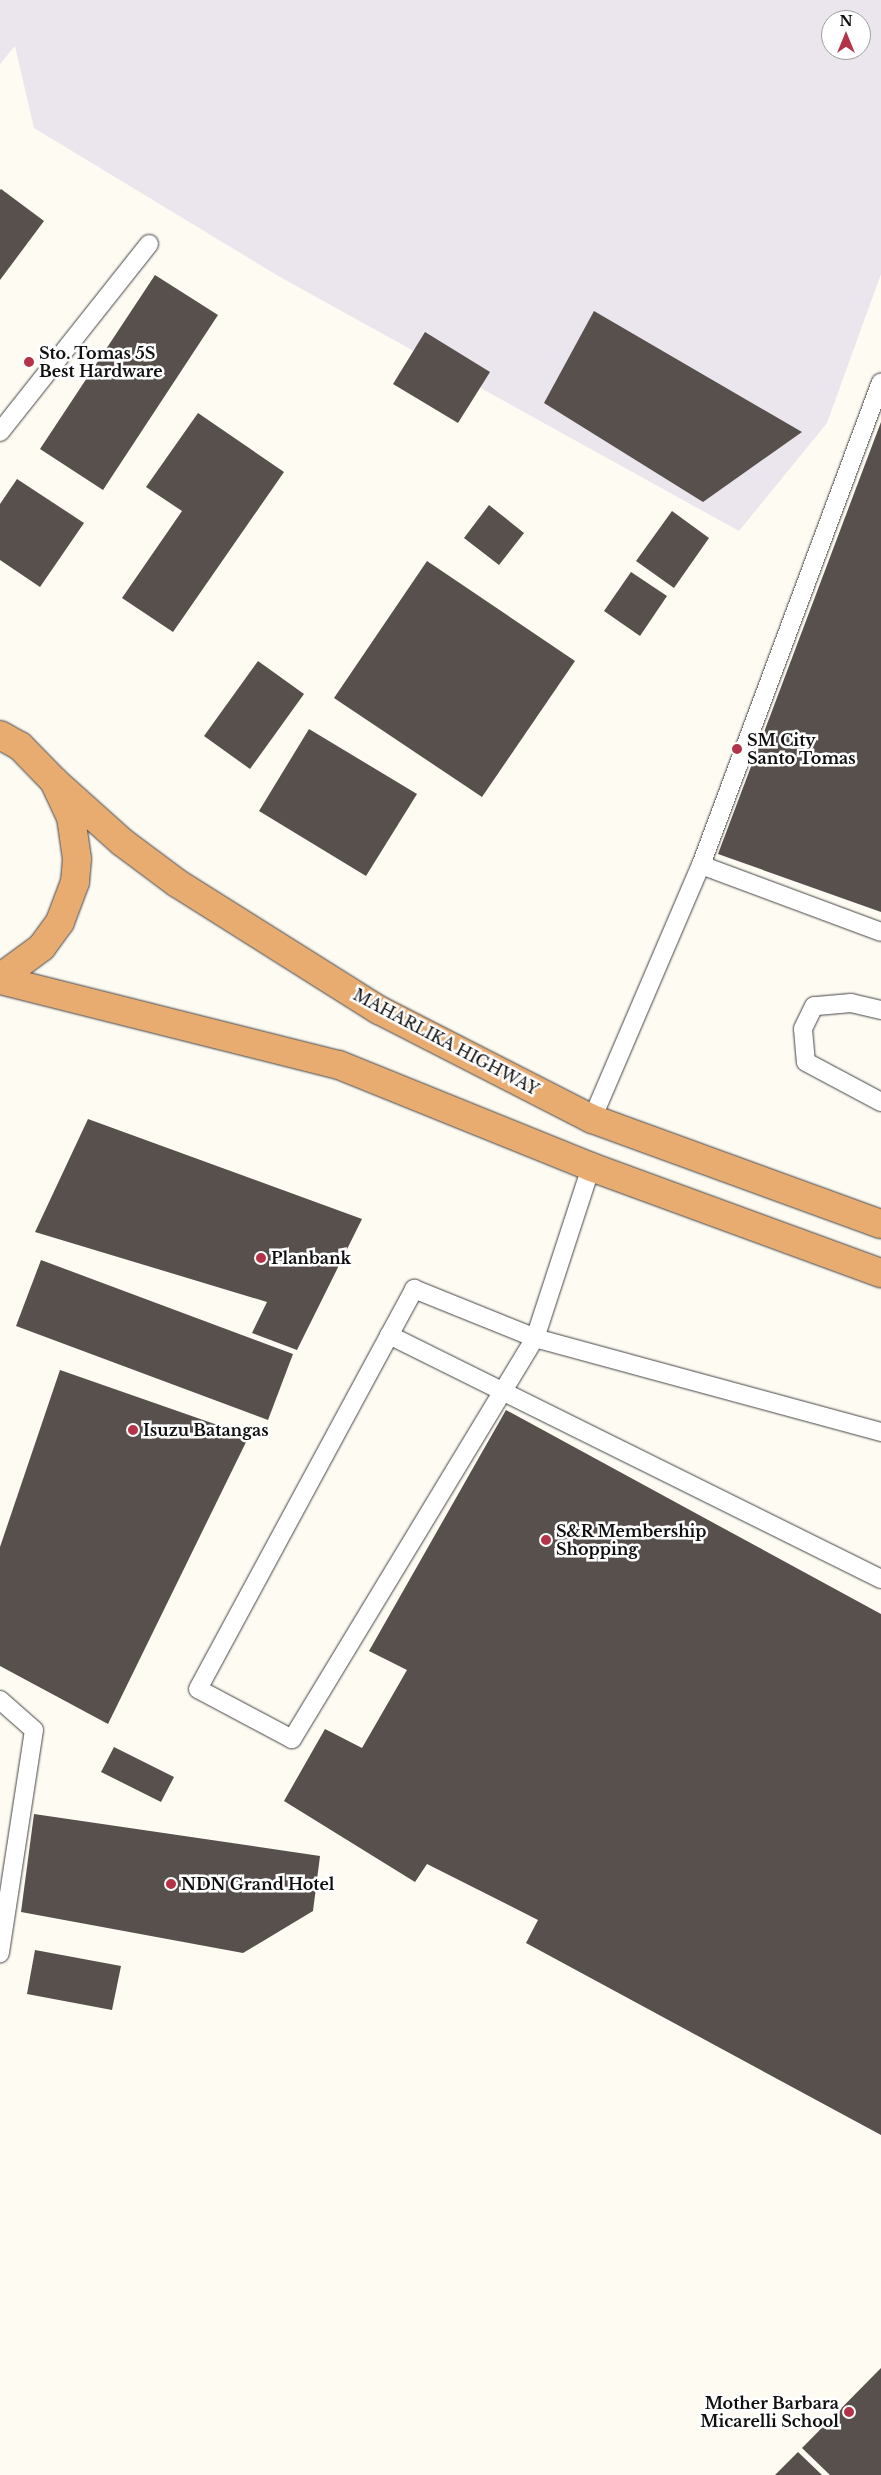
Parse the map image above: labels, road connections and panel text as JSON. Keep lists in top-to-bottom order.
{
  "streets": {
    "highway": ["MAHARLIKA HIGHWAY"]
  },
  "places": [
    "Sto. Tomas 5S Best Hardware",
    "SM City Santo Tomas",
    "Planbank",
    "Isuzu Batangas",
    "S&R Membership Shopping",
    "NDN Grand Hotel",
    "Mother Barbara Micarelli School"
  ],
  "north": "top"
}
